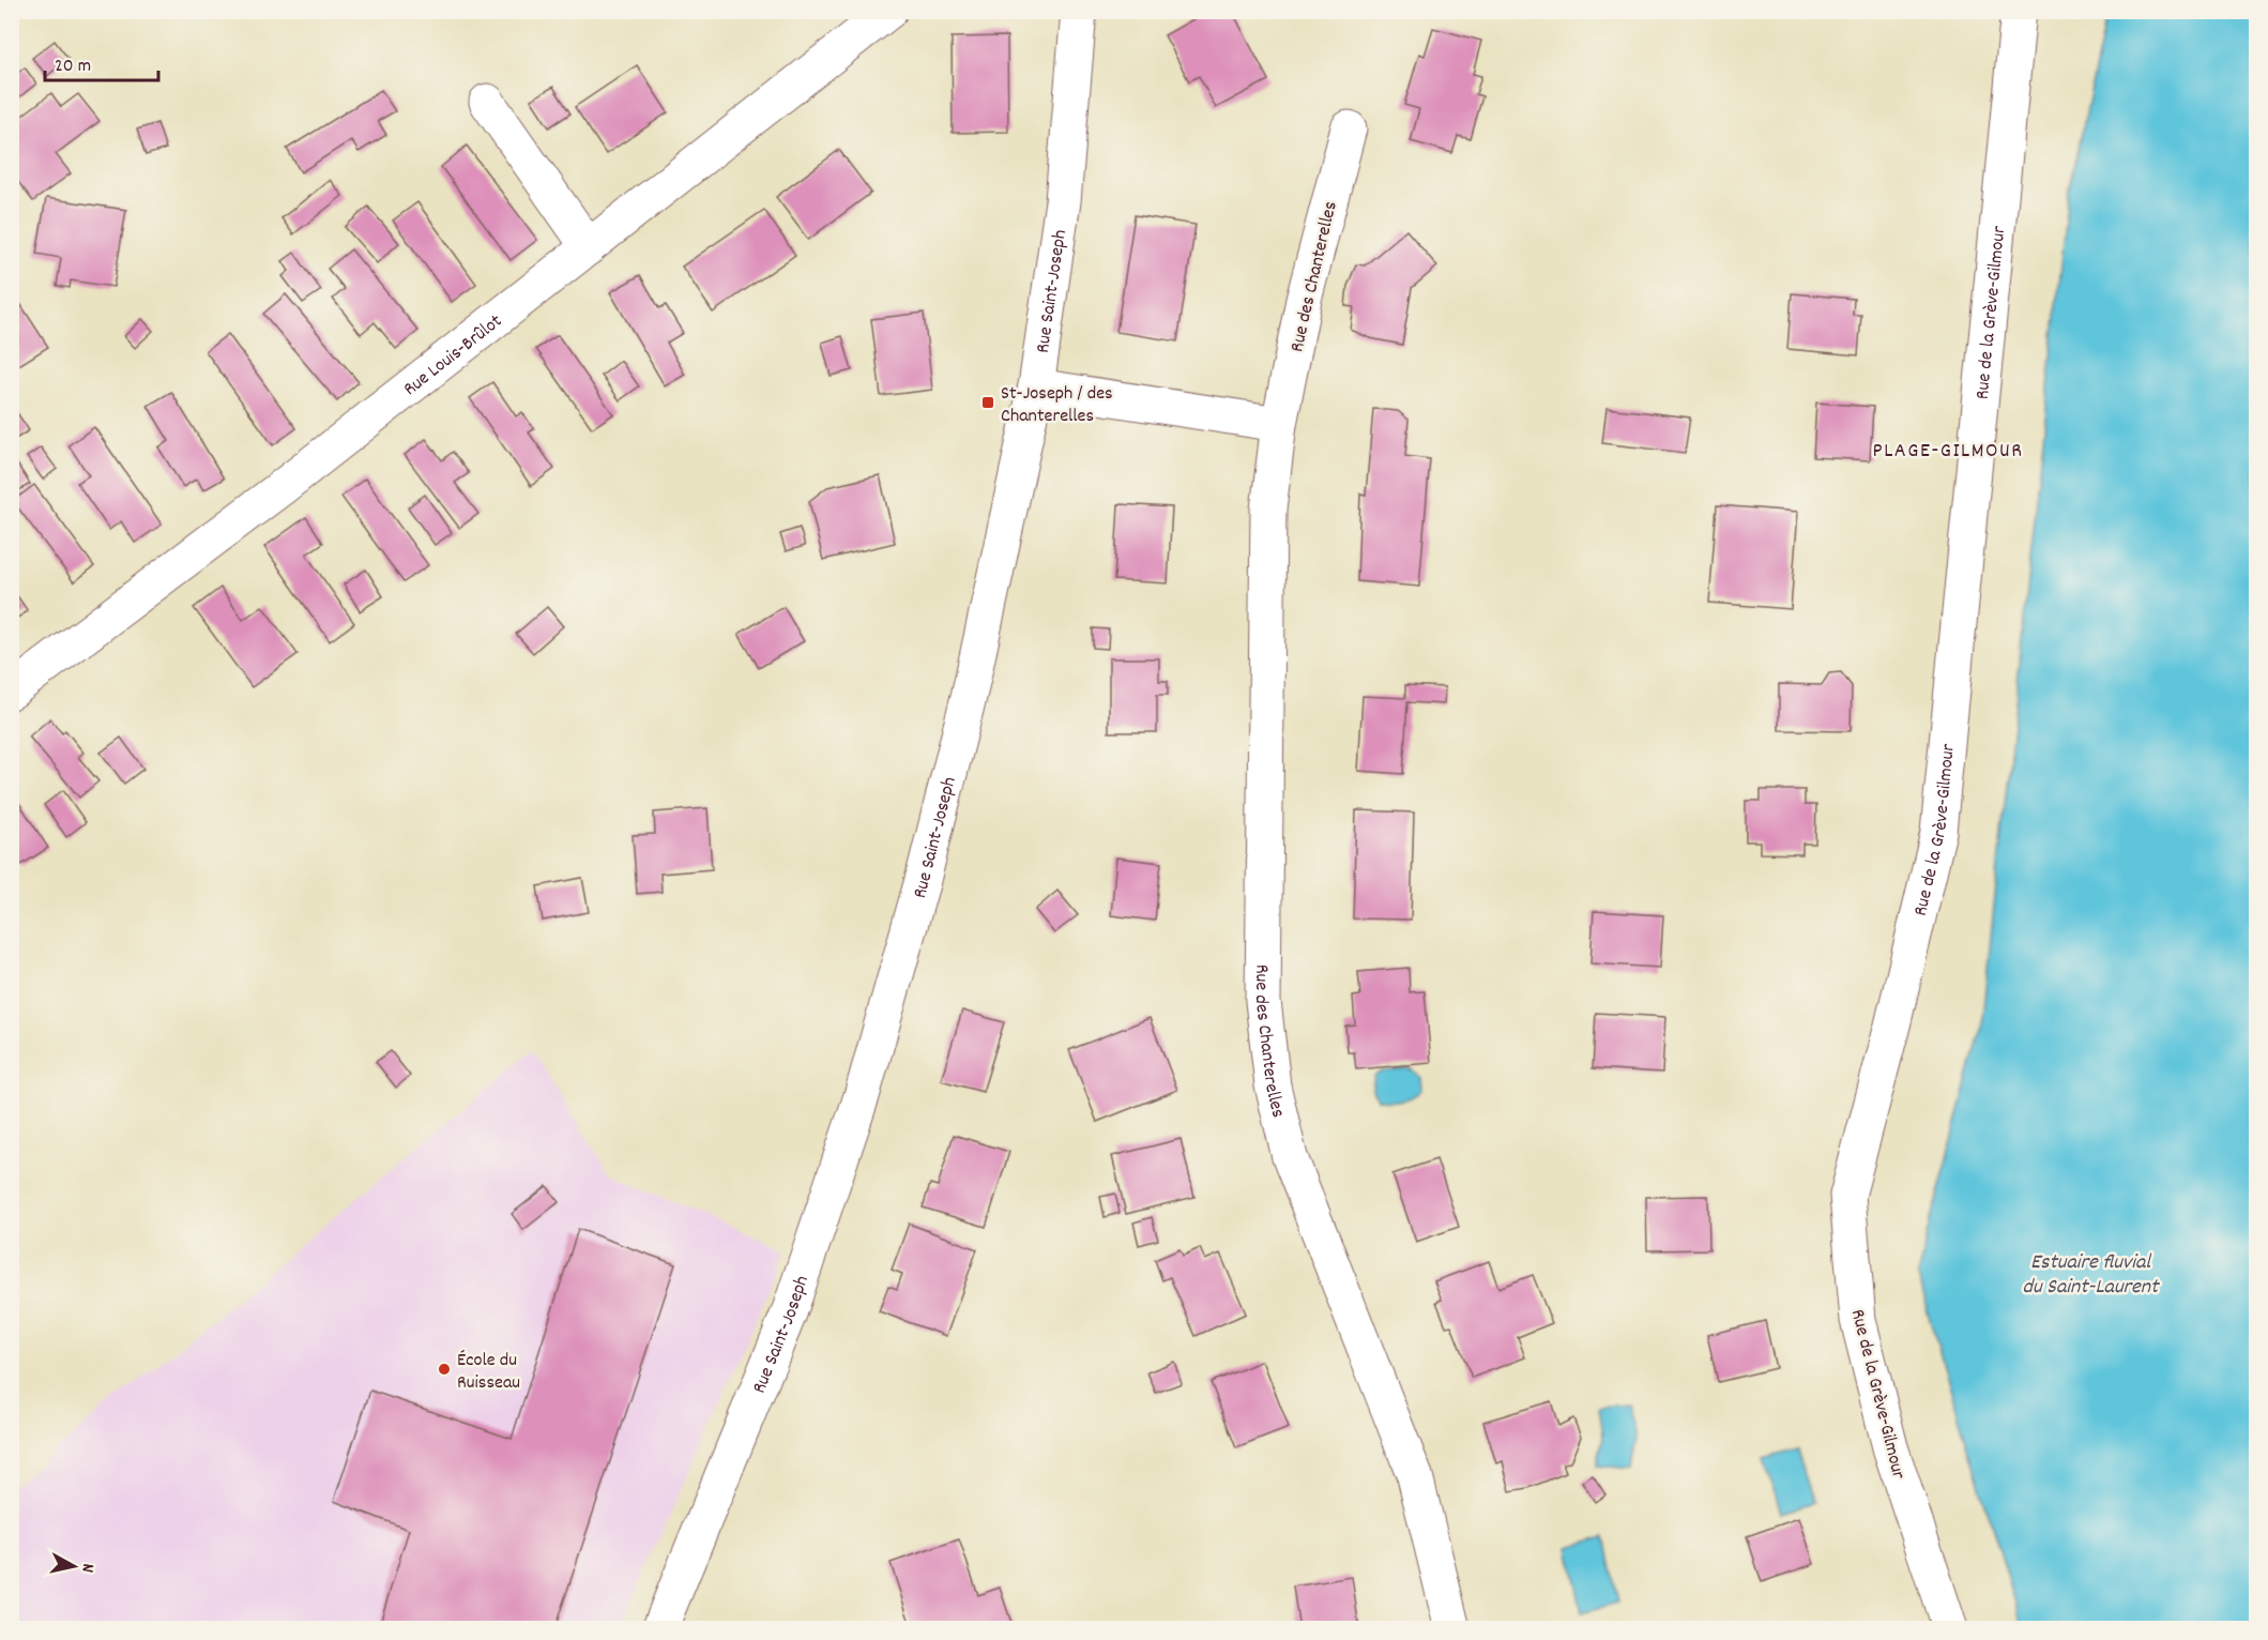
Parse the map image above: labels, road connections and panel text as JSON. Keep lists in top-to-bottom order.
{
  "streets": {
    "street": [
      "Rue des Chanterelles",
      "Rue Saint-Joseph",
      "Rue de la Grève-Gilmour",
      "Rue Louis-Brûlot"
    ]
  },
  "districts": ["PLAGE-GILMOUR"],
  "water": ["Estuaire fluvial du Saint-Laurent"],
  "places": {
    "transit": ["St-Joseph / des Chanterelles"],
    "other": ["École du Ruisseau"]
  },
  "scale_bar": "20 m",
  "north": "right"
}
